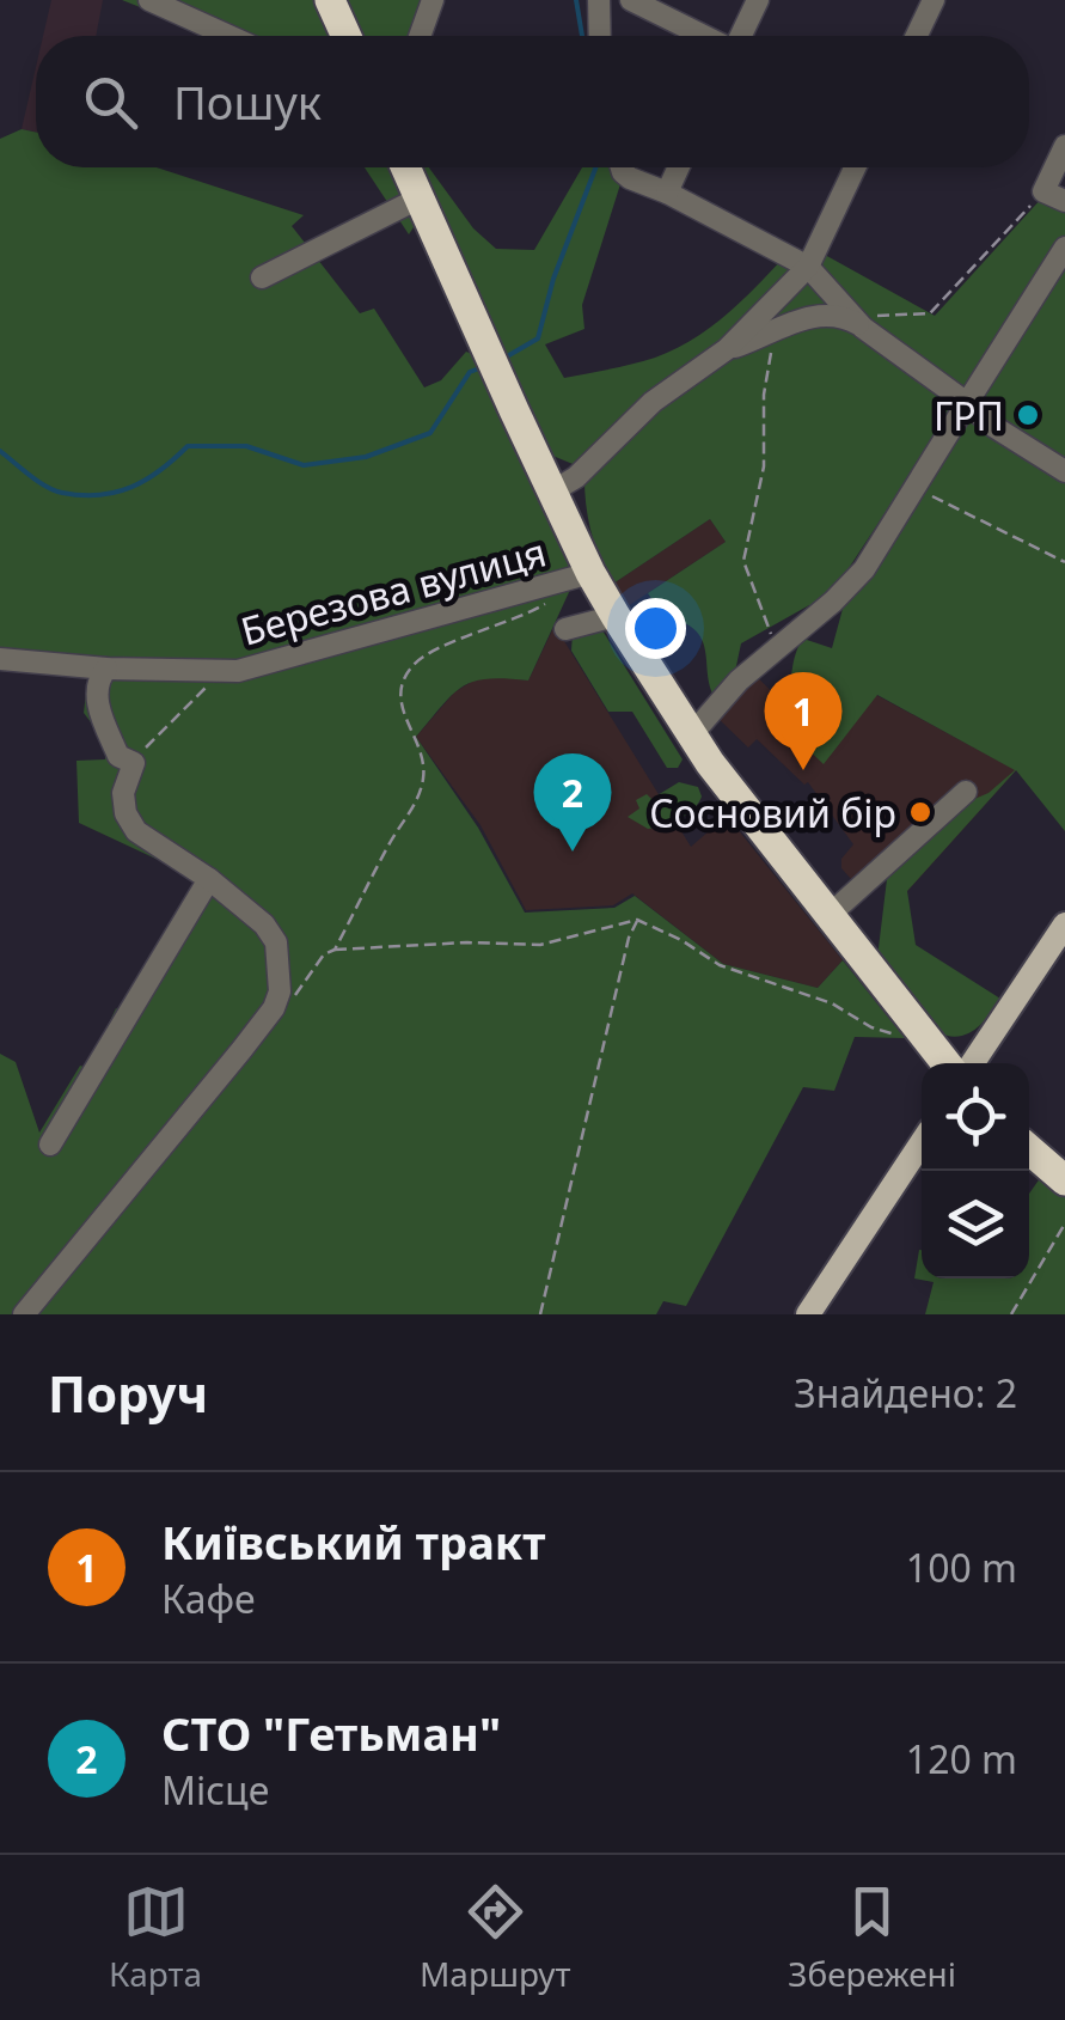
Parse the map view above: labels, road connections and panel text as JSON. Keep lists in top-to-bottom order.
{
  "streets": {
    "street": ["Березова вулиця"]
  },
  "places": ["ГРП", "Сосновий бір"],
  "page": {
    "search": "Пошук",
    "pins": ["1", "2"],
    "heading": ["Поруч", "Знайдено: 2"],
    "list": [
      {
        "mark": "1",
        "name": "Київський тракт",
        "note": "Кафе",
        "value": "100 m"
      },
      {
        "mark": "2",
        "name": "СТО \"Гетьман\"",
        "note": "Місце",
        "value": "120 m"
      }
    ],
    "nav": ["Карта", "Маршрут", "Збережені"]
  }
}
